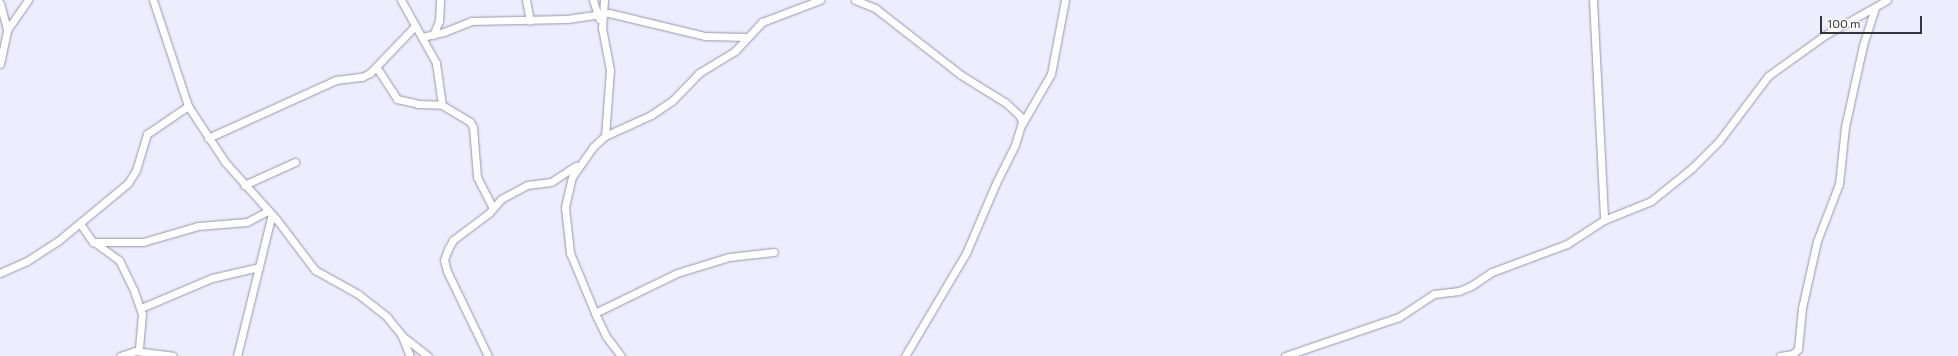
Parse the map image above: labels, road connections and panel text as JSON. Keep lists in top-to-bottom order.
{
  "scale_bar": "100 m"
}
